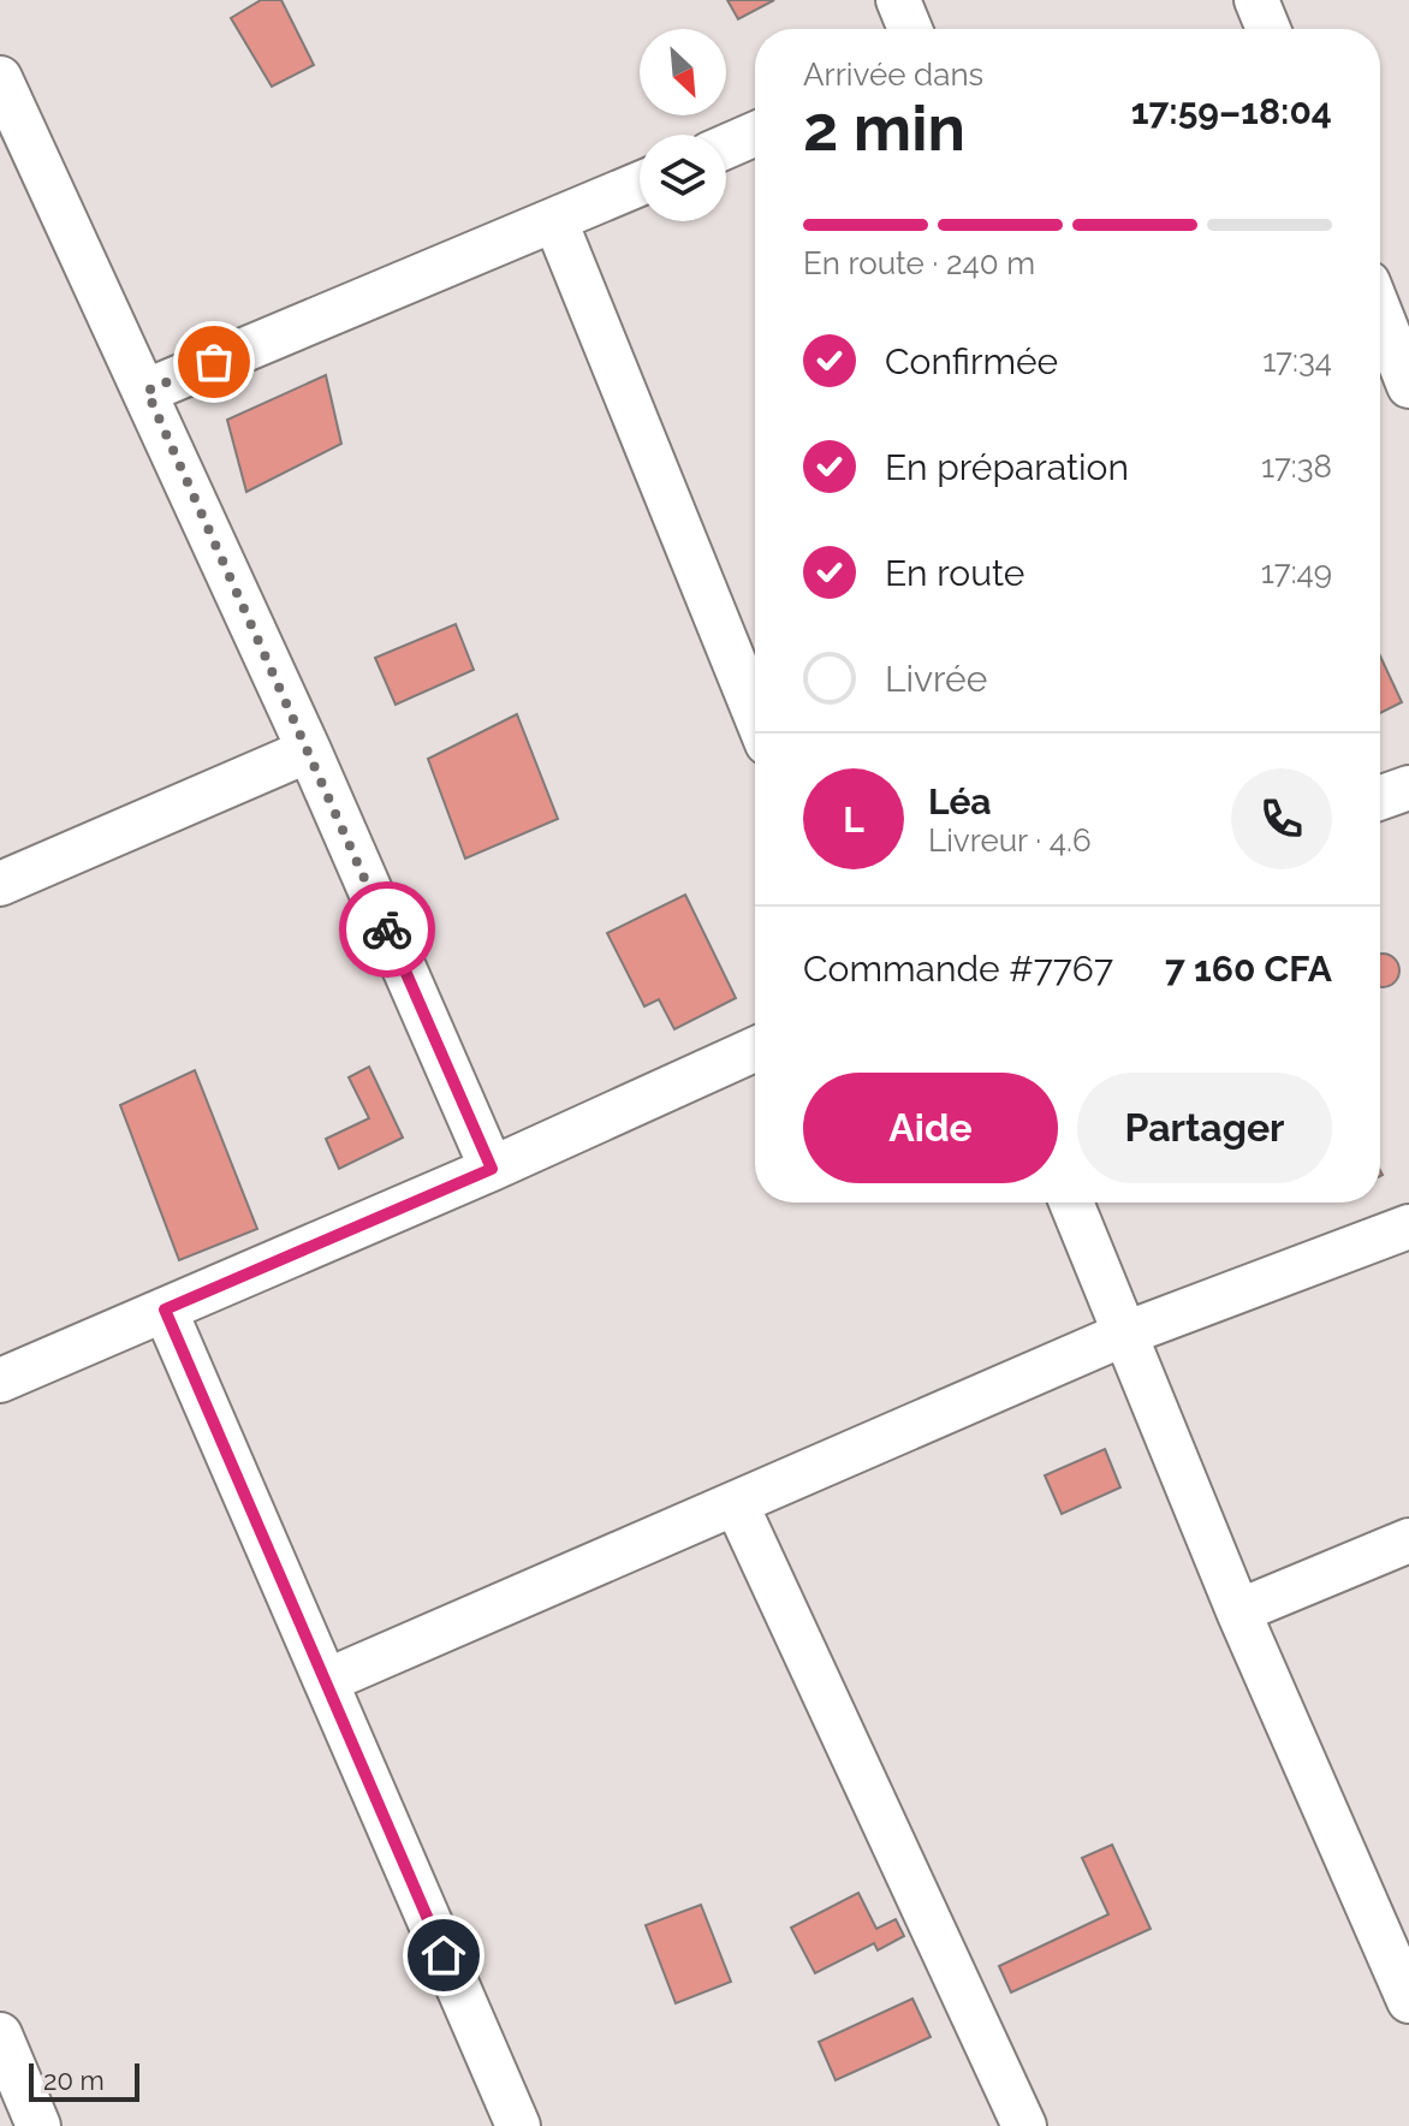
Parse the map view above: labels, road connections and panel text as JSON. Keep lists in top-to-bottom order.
{
  "scale_bar": "20 m",
  "north": "bottom right",
  "page": {
    "heading": ["2 min", "Arrivée dans", "17:59–18:04"],
    "panel": [
      "Léa",
      "Livreur · 4.6",
      "Commande #7767",
      "7 160 CFA"
    ],
    "bar": "En route · 240 m",
    "list": [
      ["Confirmée", "17:34"],
      ["En préparation", "17:38"],
      ["En route", "17:49"],
      "Livrée"
    ],
    "round": "L",
    "buttons": ["Aide", "Partager"],
    "scale": "20 m"
  }
}
